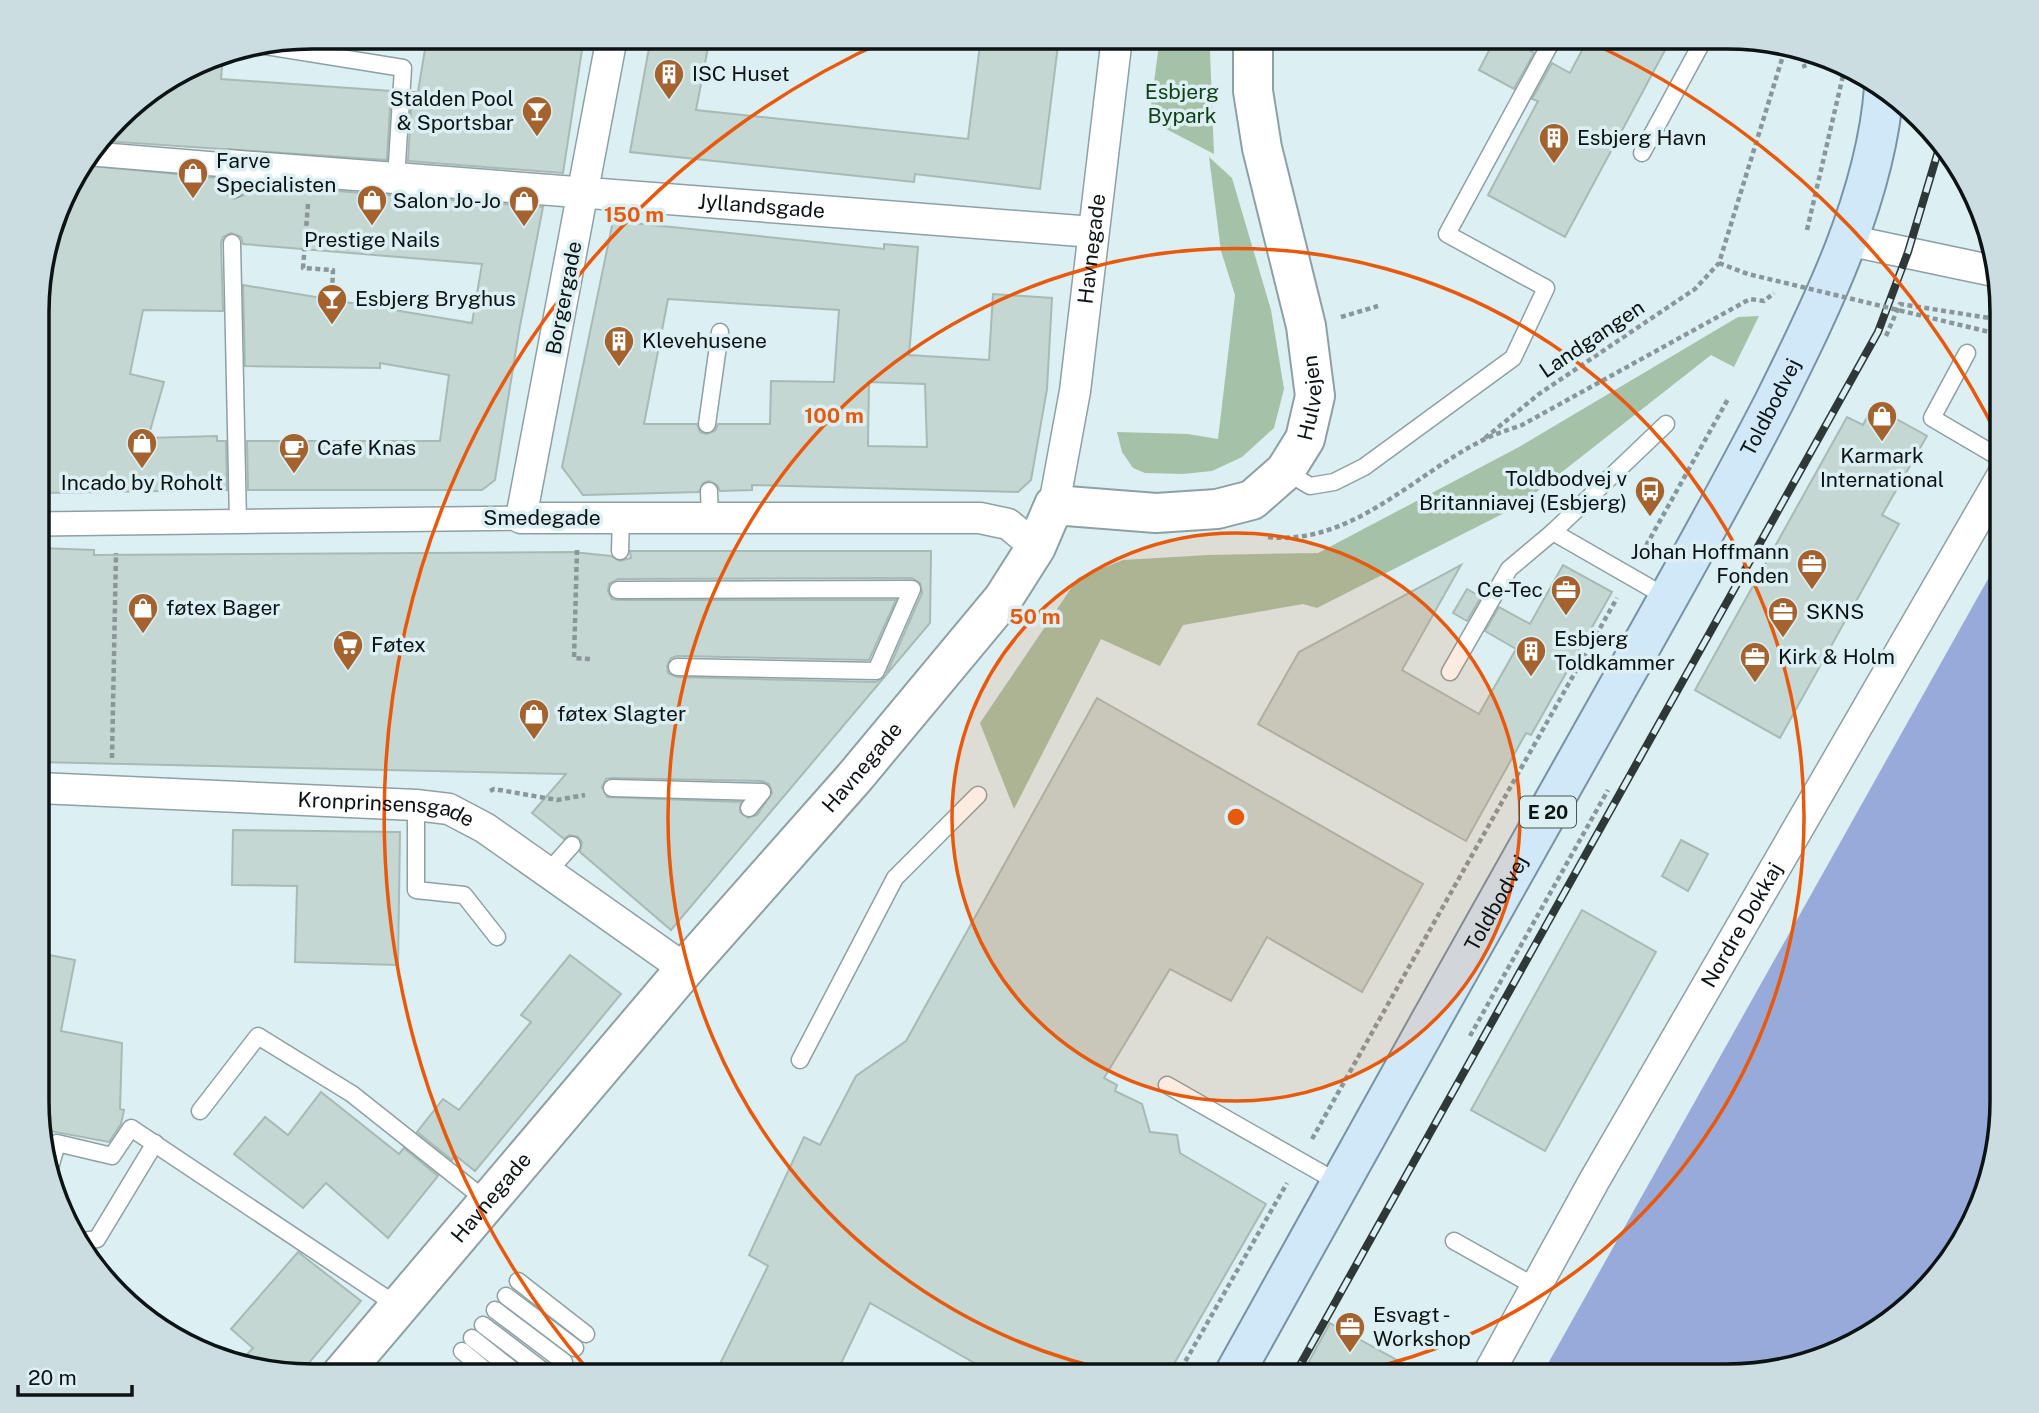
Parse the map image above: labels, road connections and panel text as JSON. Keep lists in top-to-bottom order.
{
  "streets": {
    "main road": ["Toldbodvej", "E 20"],
    "street": [
      "Jyllandsgade",
      "Havnegade",
      "Borgergade",
      "Hulvejen",
      "Smedegade",
      "Kronprinsensgade",
      "Nordre Dokkaj"
    ],
    "path": ["Landgangen"]
  },
  "crossings": [
    ["Jyllandsgade", "Havnegade"],
    ["Jyllandsgade", "Borgergade"],
    ["Havnegade", "Hulvejen"],
    ["Havnegade", "Smedegade"],
    ["Havnegade", "Kronprinsensgade"],
    ["Borgergade", "Smedegade"],
    ["Toldbodvej", "E 20"]
  ],
  "parks": ["Esbjerg Bypark"],
  "places": {
    "building": [
      "ISC Huset",
      "Esbjerg Havn",
      "Klevehusene",
      "Esbjerg Toldkammer"
    ],
    "bar": ["Stalden Pool & Sportsbar", "Esbjerg Bryghus"],
    "shop": [
      "Farve Specialisten",
      "Prestige Nails",
      "Salon Jo-Jo",
      "Karmark International",
      "Incado by Roholt",
      "føtex Bager",
      "føtex Slagter"
    ],
    "cafe": ["Cafe Knas"],
    "bus stop": ["Toldbodvej v Britanniavej (Esbjerg)"],
    "office": [
      "Johan Hoffmann Fonden",
      "Ce-Tec",
      "SKNS",
      "Kirk & Holm",
      "Esvagt - Workshop"
    ],
    "supermarket": ["Føtex"]
  },
  "scale_bar": "20 m",
  "rings": ["150 m", "100 m", "50 m"]
}
